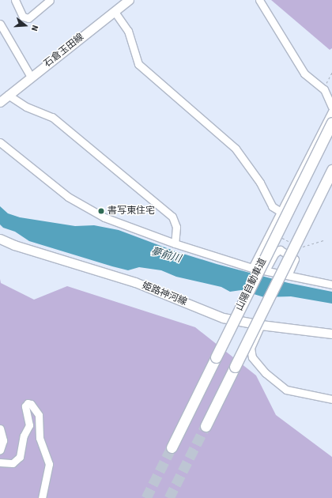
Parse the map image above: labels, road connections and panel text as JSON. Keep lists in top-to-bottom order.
{
  "streets": {
    "highway": ["山陽自動車道"],
    "main road": ["石倉玉田線", "姫路神河線"]
  },
  "water": ["夢前川"],
  "places": ["書写東住宅"],
  "north": "right"
}
